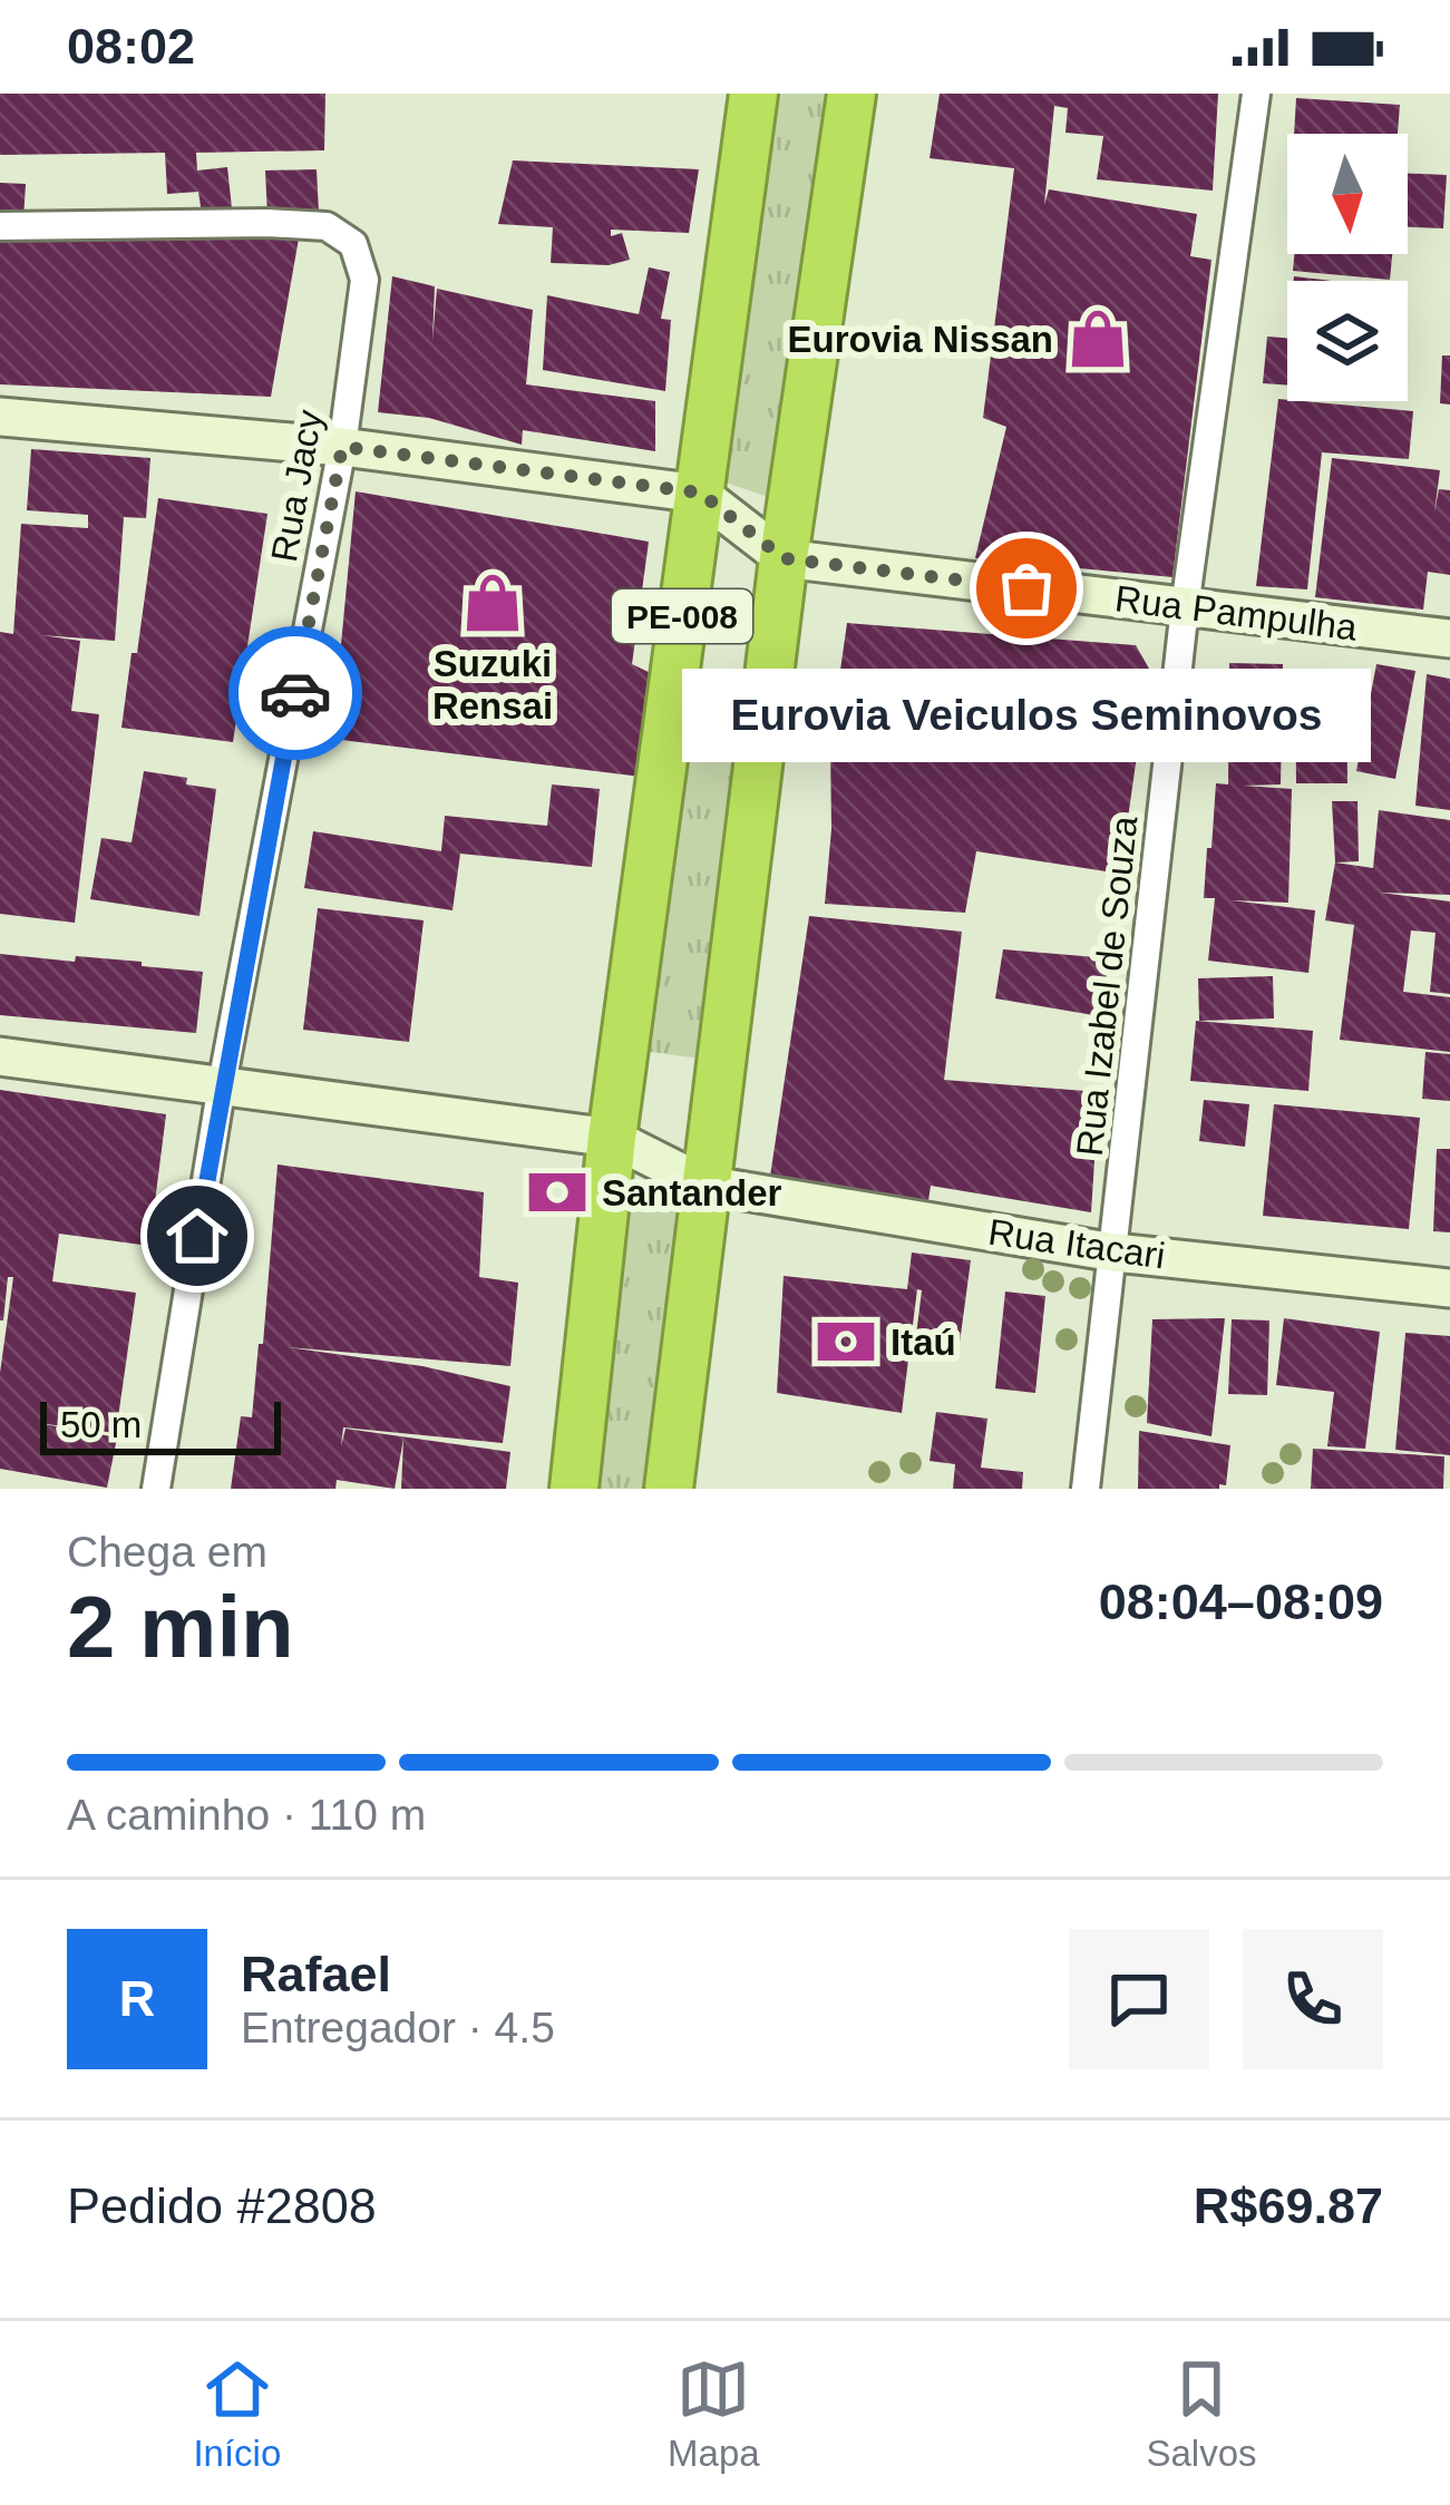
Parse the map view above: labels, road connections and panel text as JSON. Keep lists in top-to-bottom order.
{
  "streets": {
    "highway": ["PE-008"],
    "main road": ["Rua Pampulha", "Rua Itacari"],
    "street": ["Rua Jacy", "Rua Izabel de Souza"]
  },
  "crossings": [
    ["Rua Jacy", "Rua Itacari"],
    ["Rua Pampulha", "PE-008"],
    ["Rua Pampulha", "Rua Izabel de Souza"],
    ["PE-008", "Rua Itacari"],
    ["Rua Izabel de Souza", "Rua Itacari"]
  ],
  "places": {
    "shop": ["Eurovia Nissan", "Suzuki Rensai"],
    "other": ["Eurovia Veiculos Seminovos"],
    "bank": ["Santander", "Itaú"]
  },
  "scale_bar": "50 m",
  "north": "bottom",
  "page": {
    "status": "08:02",
    "bubble": "Eurovia Veiculos Seminovos",
    "scale": "50 m",
    "heading": ["2 min", "Chega em", "08:04–08:09"],
    "panel": [
      "Rafael",
      "Entregador · 4.5",
      "Pedido #2808",
      "R$69.87"
    ],
    "bar": "A caminho · 110 m",
    "round": "R",
    "tabs": ["Início", "Mapa", "Salvos"]
  }
}
